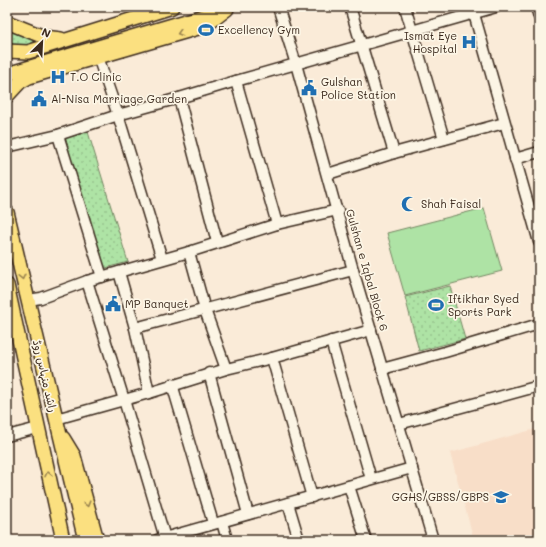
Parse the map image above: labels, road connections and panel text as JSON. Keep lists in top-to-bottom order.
{
  "streets": {
    "main road": ["راشد منہاس روڈ"],
    "street": ["Gulshan e Iqbal Block 6"]
  },
  "places": {
    "sports": ["Excellency Gym", "Iftikhar Syed Sports Park"],
    "hospital": ["Ismat Eye Hospital", "T.O Clinic"],
    "public building": ["Gulshan Police Station", "Al-Nisa Marriage Garden", "MP Banquet"],
    "mosque": ["Shah Faisal"],
    "school or university": ["GGHS/GBSS/GBPS"]
  },
  "north": "top right"
}
